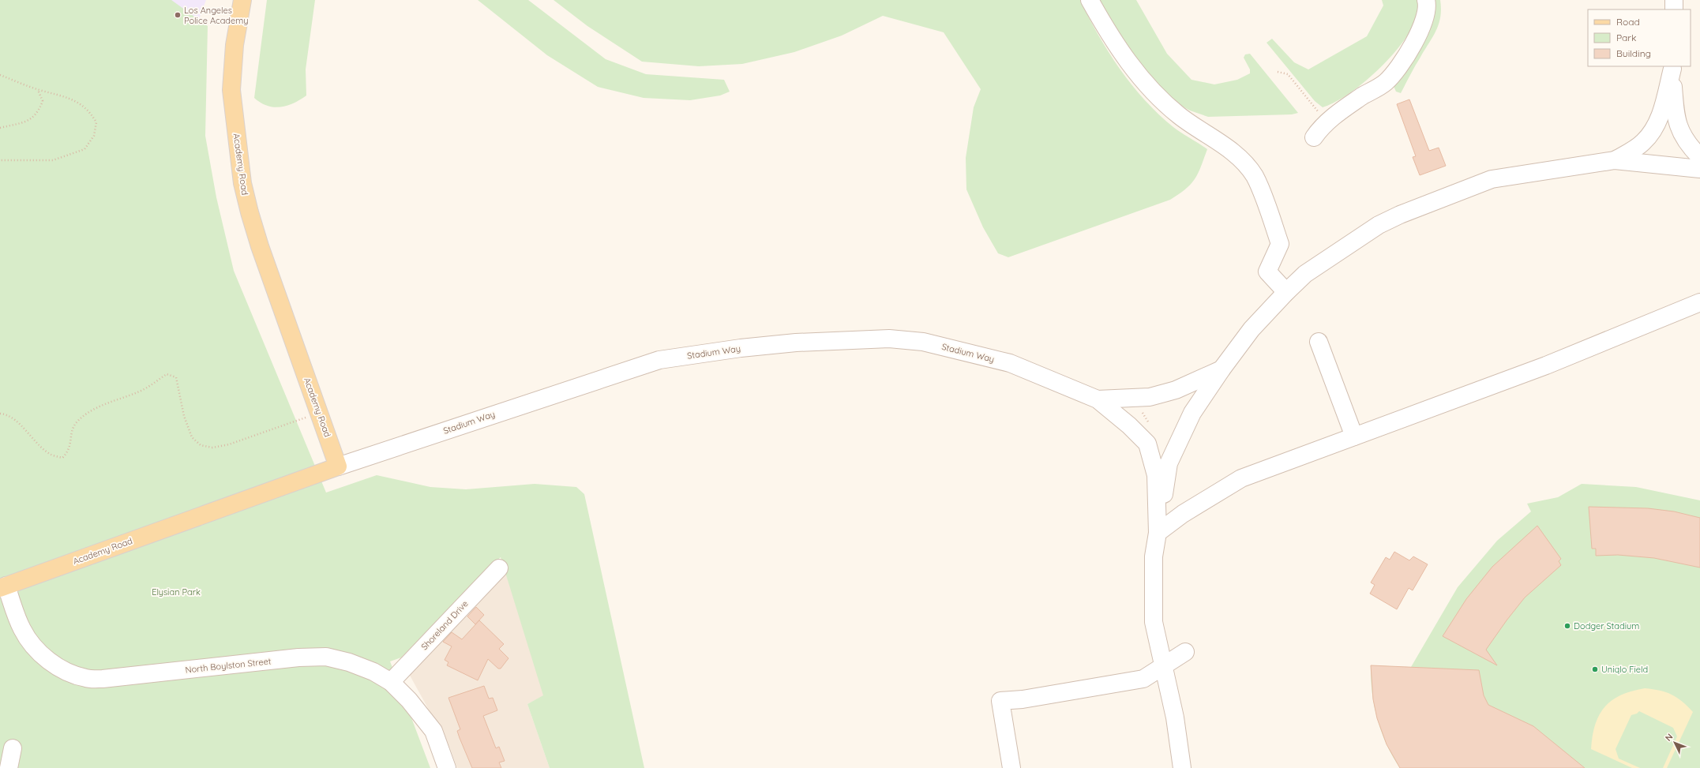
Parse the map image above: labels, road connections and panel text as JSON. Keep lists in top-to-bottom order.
{
  "streets": {
    "main road": ["Academy Road"],
    "street": ["Stadium Way", "Shoreland Drive", "North Boylston Street"]
  },
  "crossings": [
    ["Academy Road", "Stadium Way"],
    ["Academy Road", "North Boylston Street"],
    ["Shoreland Drive", "North Boylston Street"]
  ],
  "parks": ["Elysian Park"],
  "places": ["Los Angeles Police Academy", "Dodger Stadium", "Uniqlo Field"],
  "legend": ["Road", "Park", "Building"],
  "north": "top left"
}
